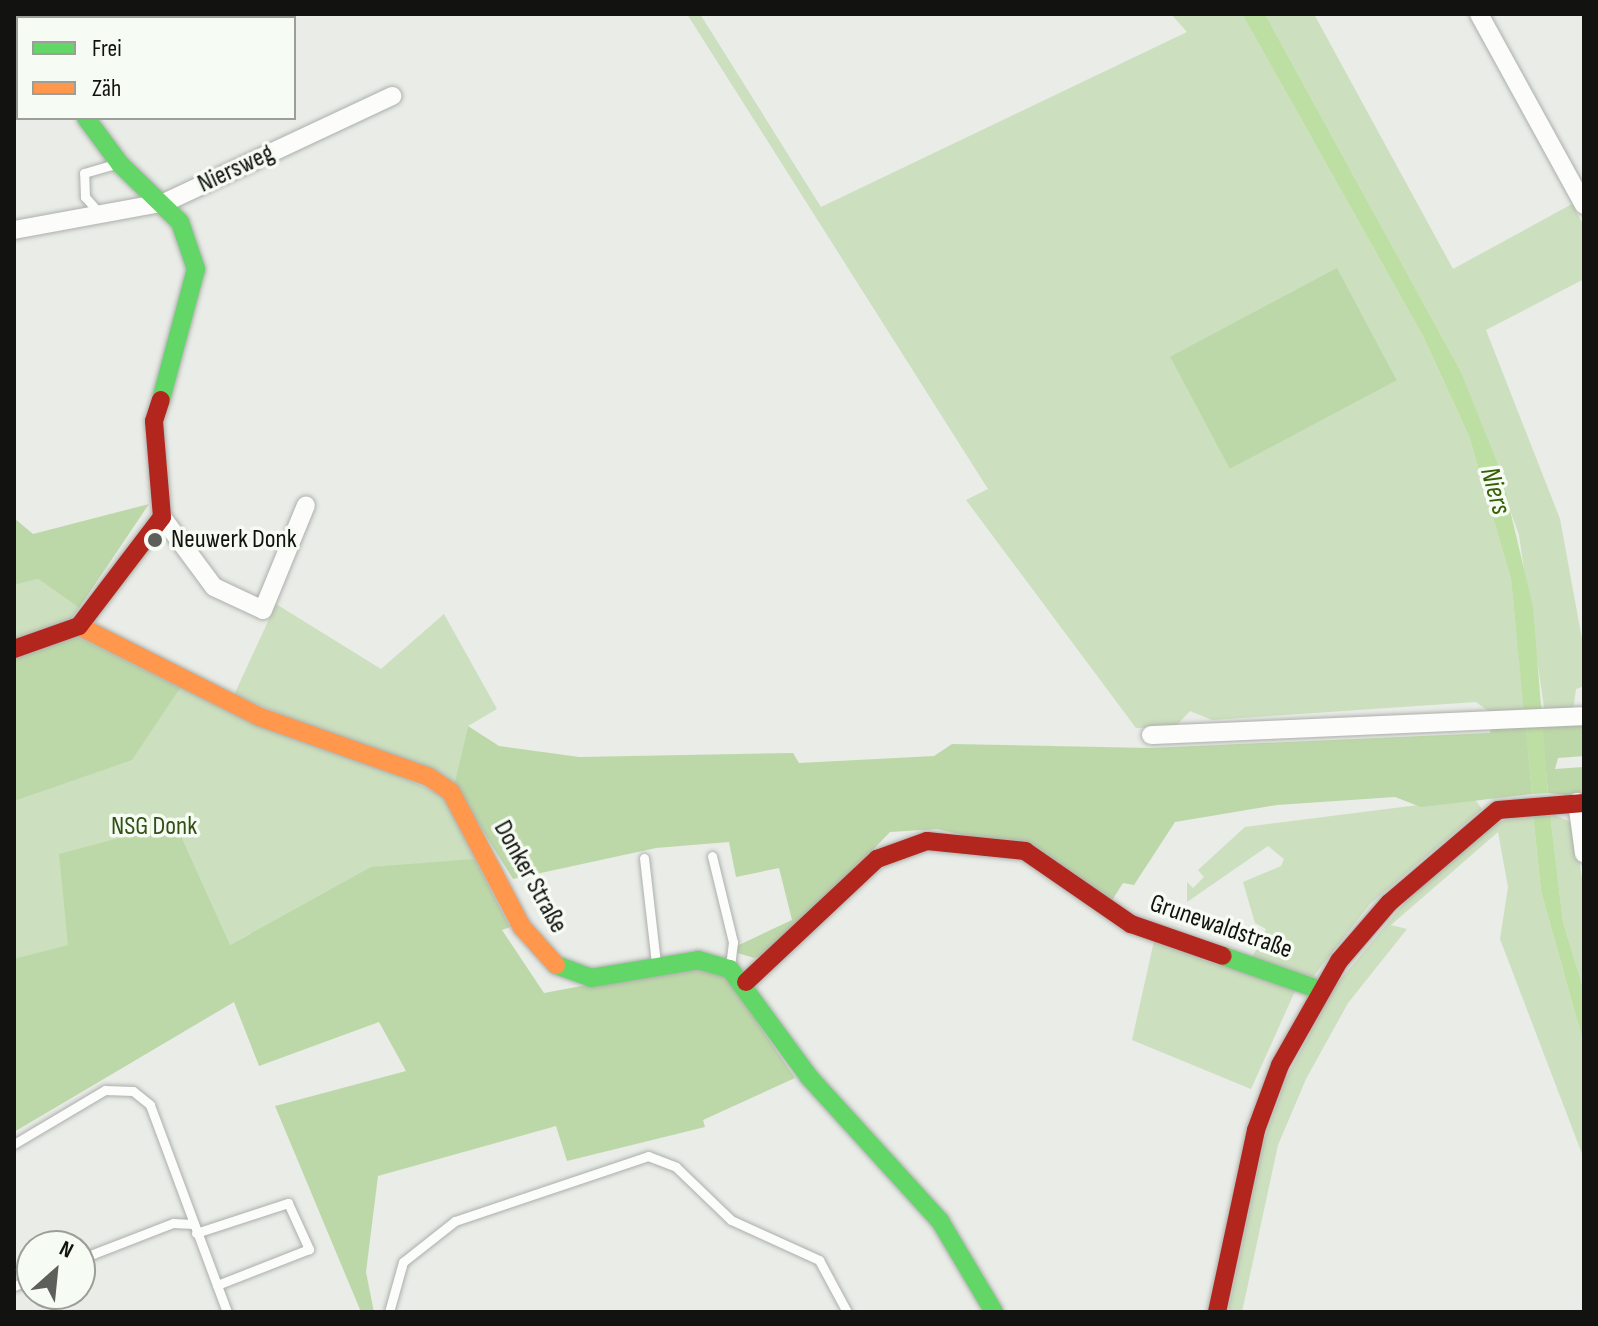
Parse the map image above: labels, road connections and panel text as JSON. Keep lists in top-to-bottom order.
{
  "streets": {
    "street": ["Niersweg", "Donker Straße", "Grunewaldstraße"]
  },
  "crossings": [
    ["Donker Straße", "Grunewaldstraße"]
  ],
  "water": ["Niers"],
  "parks": ["NSG Donk"],
  "places": ["Neuwerk Donk"],
  "legend": ["Frei", "Zäh"],
  "north": "top right"
}
